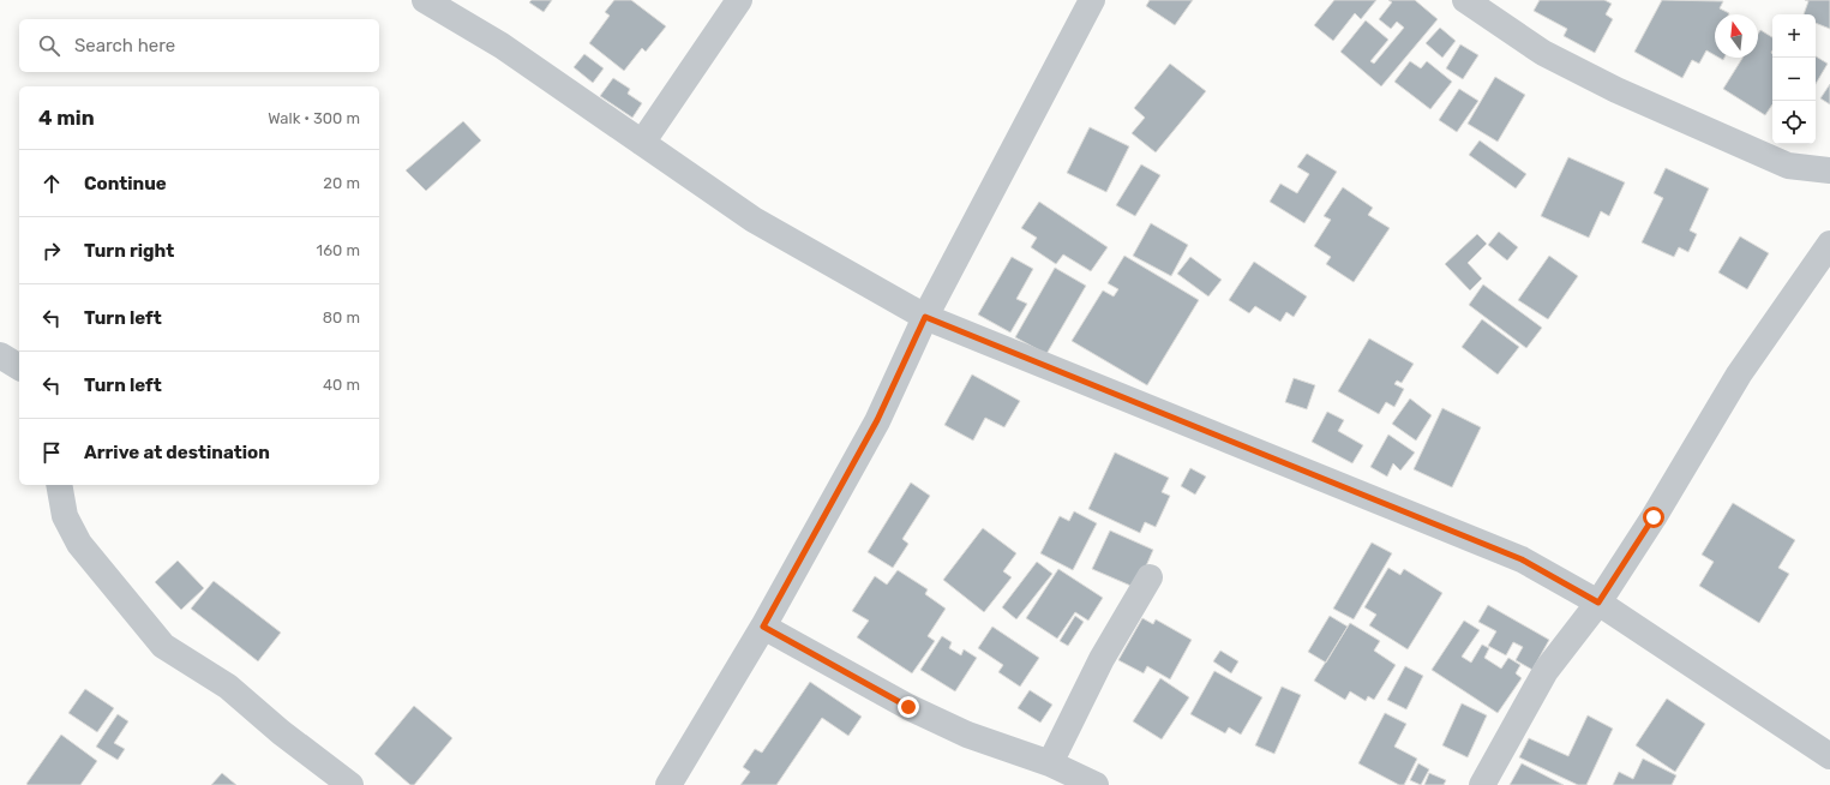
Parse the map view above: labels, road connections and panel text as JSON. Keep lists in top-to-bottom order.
{
  "north": "top",
  "page": {
    "map_buttons": ["+", "−"],
    "search": "Search here",
    "heading": ["4 min", "Walk · 300 m"],
    "list": [
      ["Continue", "20 m"],
      ["Turn right", "160 m"],
      ["Turn left", "80 m"],
      ["Turn left", "40 m"],
      "Arrive at destination"
    ]
  }
}
